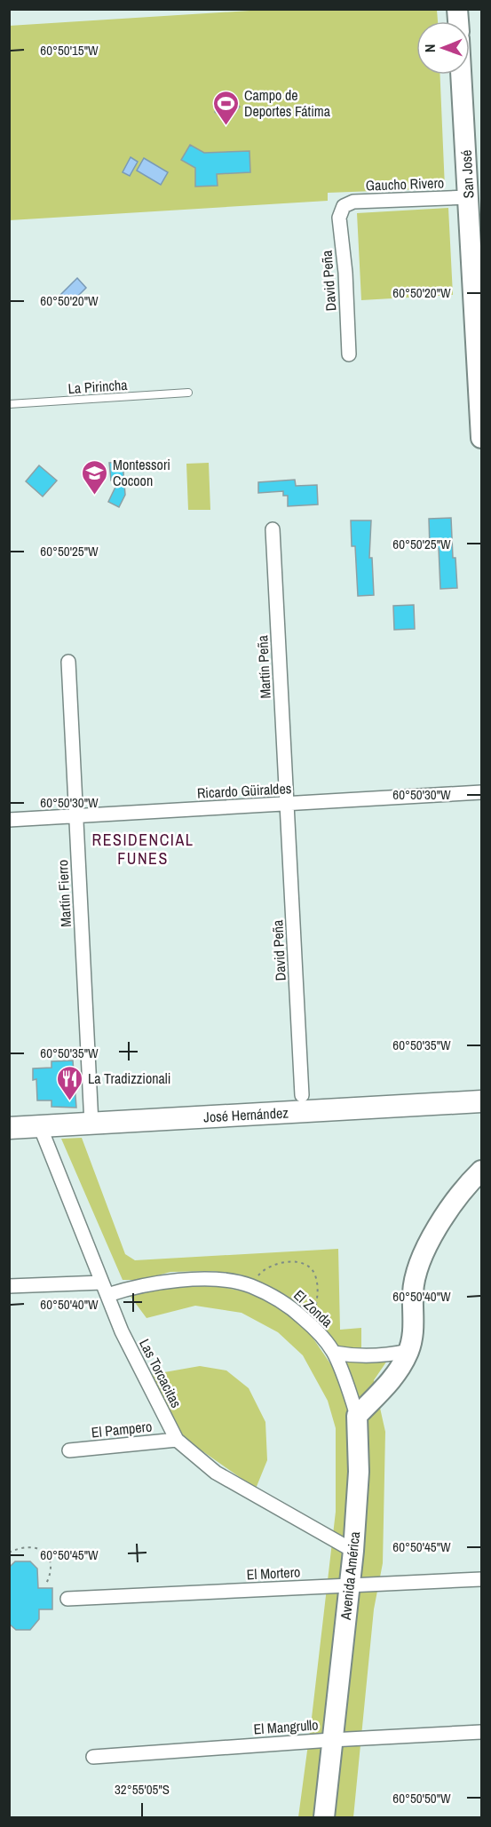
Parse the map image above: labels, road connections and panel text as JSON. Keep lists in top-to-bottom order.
{
  "streets": {
    "main road": ["José Hernández"],
    "street": [
      "San José",
      "Gaucho Rivero",
      "David Peña",
      "Martín Peña",
      "Ricardo Güiraldes",
      "Martín Fierro",
      "El Zonda",
      "Las Torcacitas",
      "El Pampero",
      "El Mortero",
      "Avenida América",
      "El Mangrullo"
    ],
    "lane": ["La Pirincha"]
  },
  "crossings": [
    ["San José", "Gaucho Rivero"],
    ["Gaucho Rivero", "David Peña"],
    ["David Peña", "Martín Peña"],
    ["David Peña", "Ricardo Güiraldes"],
    ["Martín Peña", "Ricardo Güiraldes"],
    ["Ricardo Güiraldes", "Martín Fierro"],
    ["Martín Fierro", "José Hernández"],
    ["José Hernández", "Las Torcacitas"],
    ["El Zonda", "Las Torcacitas"],
    ["El Zonda", "Avenida América"],
    ["Las Torcacitas", "El Pampero"],
    ["Las Torcacitas", "Avenida América"],
    ["El Mortero", "Avenida América"],
    ["Avenida América", "El Mangrullo"]
  ],
  "districts": ["RESIDENCIAL FUNES"],
  "places": {
    "sports": ["Campo de Deportes Fátima"],
    "school or university": ["Montessori Cocoon"],
    "restaurant": ["La Tradizzionali"]
  },
  "north": "left",
  "coordinates": [
    "60°50'15\"W",
    "60°50'20\"W",
    "60°50'25\"W",
    "60°50'30\"W",
    "60°50'35\"W",
    "60°50'40\"W",
    "60°50'45\"W",
    "32°55'05\"S",
    "60°50'50\"W"
  ]
}
